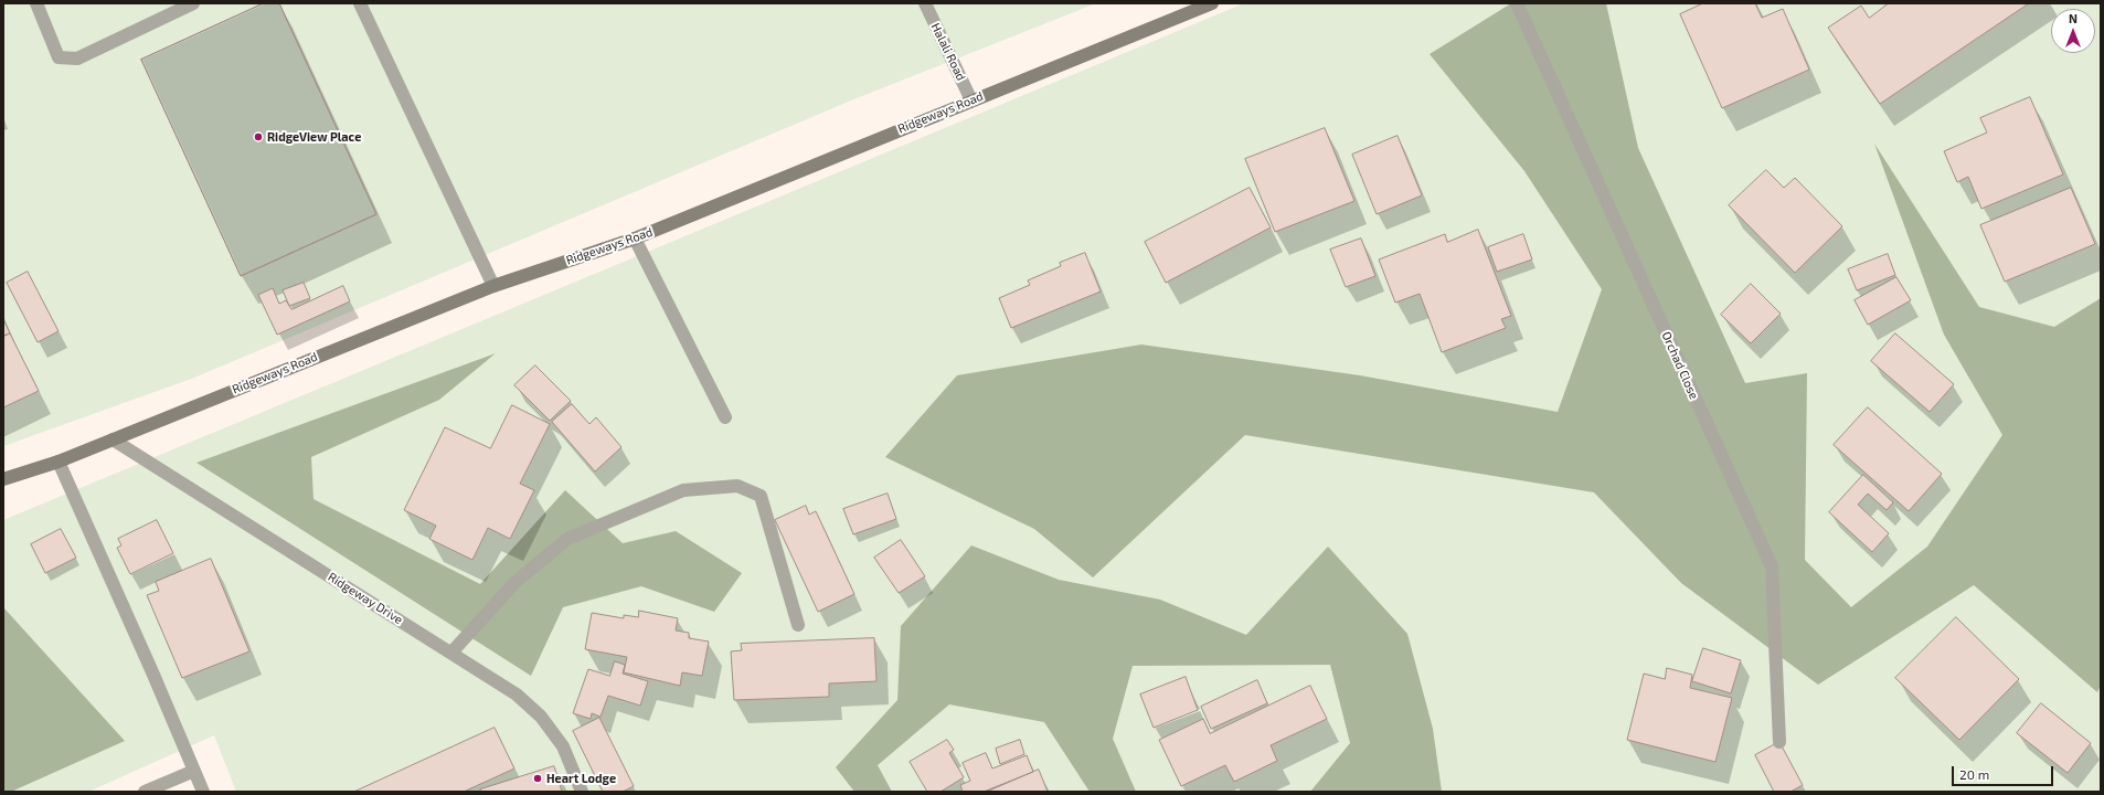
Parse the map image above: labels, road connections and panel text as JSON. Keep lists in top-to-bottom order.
{
  "streets": {
    "street": [
      "Halali Road",
      "Ridgeways Road",
      "Orchad Close",
      "Ridgeway Drive"
    ]
  },
  "crossings": [
    ["Halali Road", "Ridgeways Road"],
    ["Ridgeways Road", "Ridgeway Drive"]
  ],
  "places": ["RidgeView Place", "Heart Lodge"],
  "scale_bar": "20 m",
  "north": "top"
}
